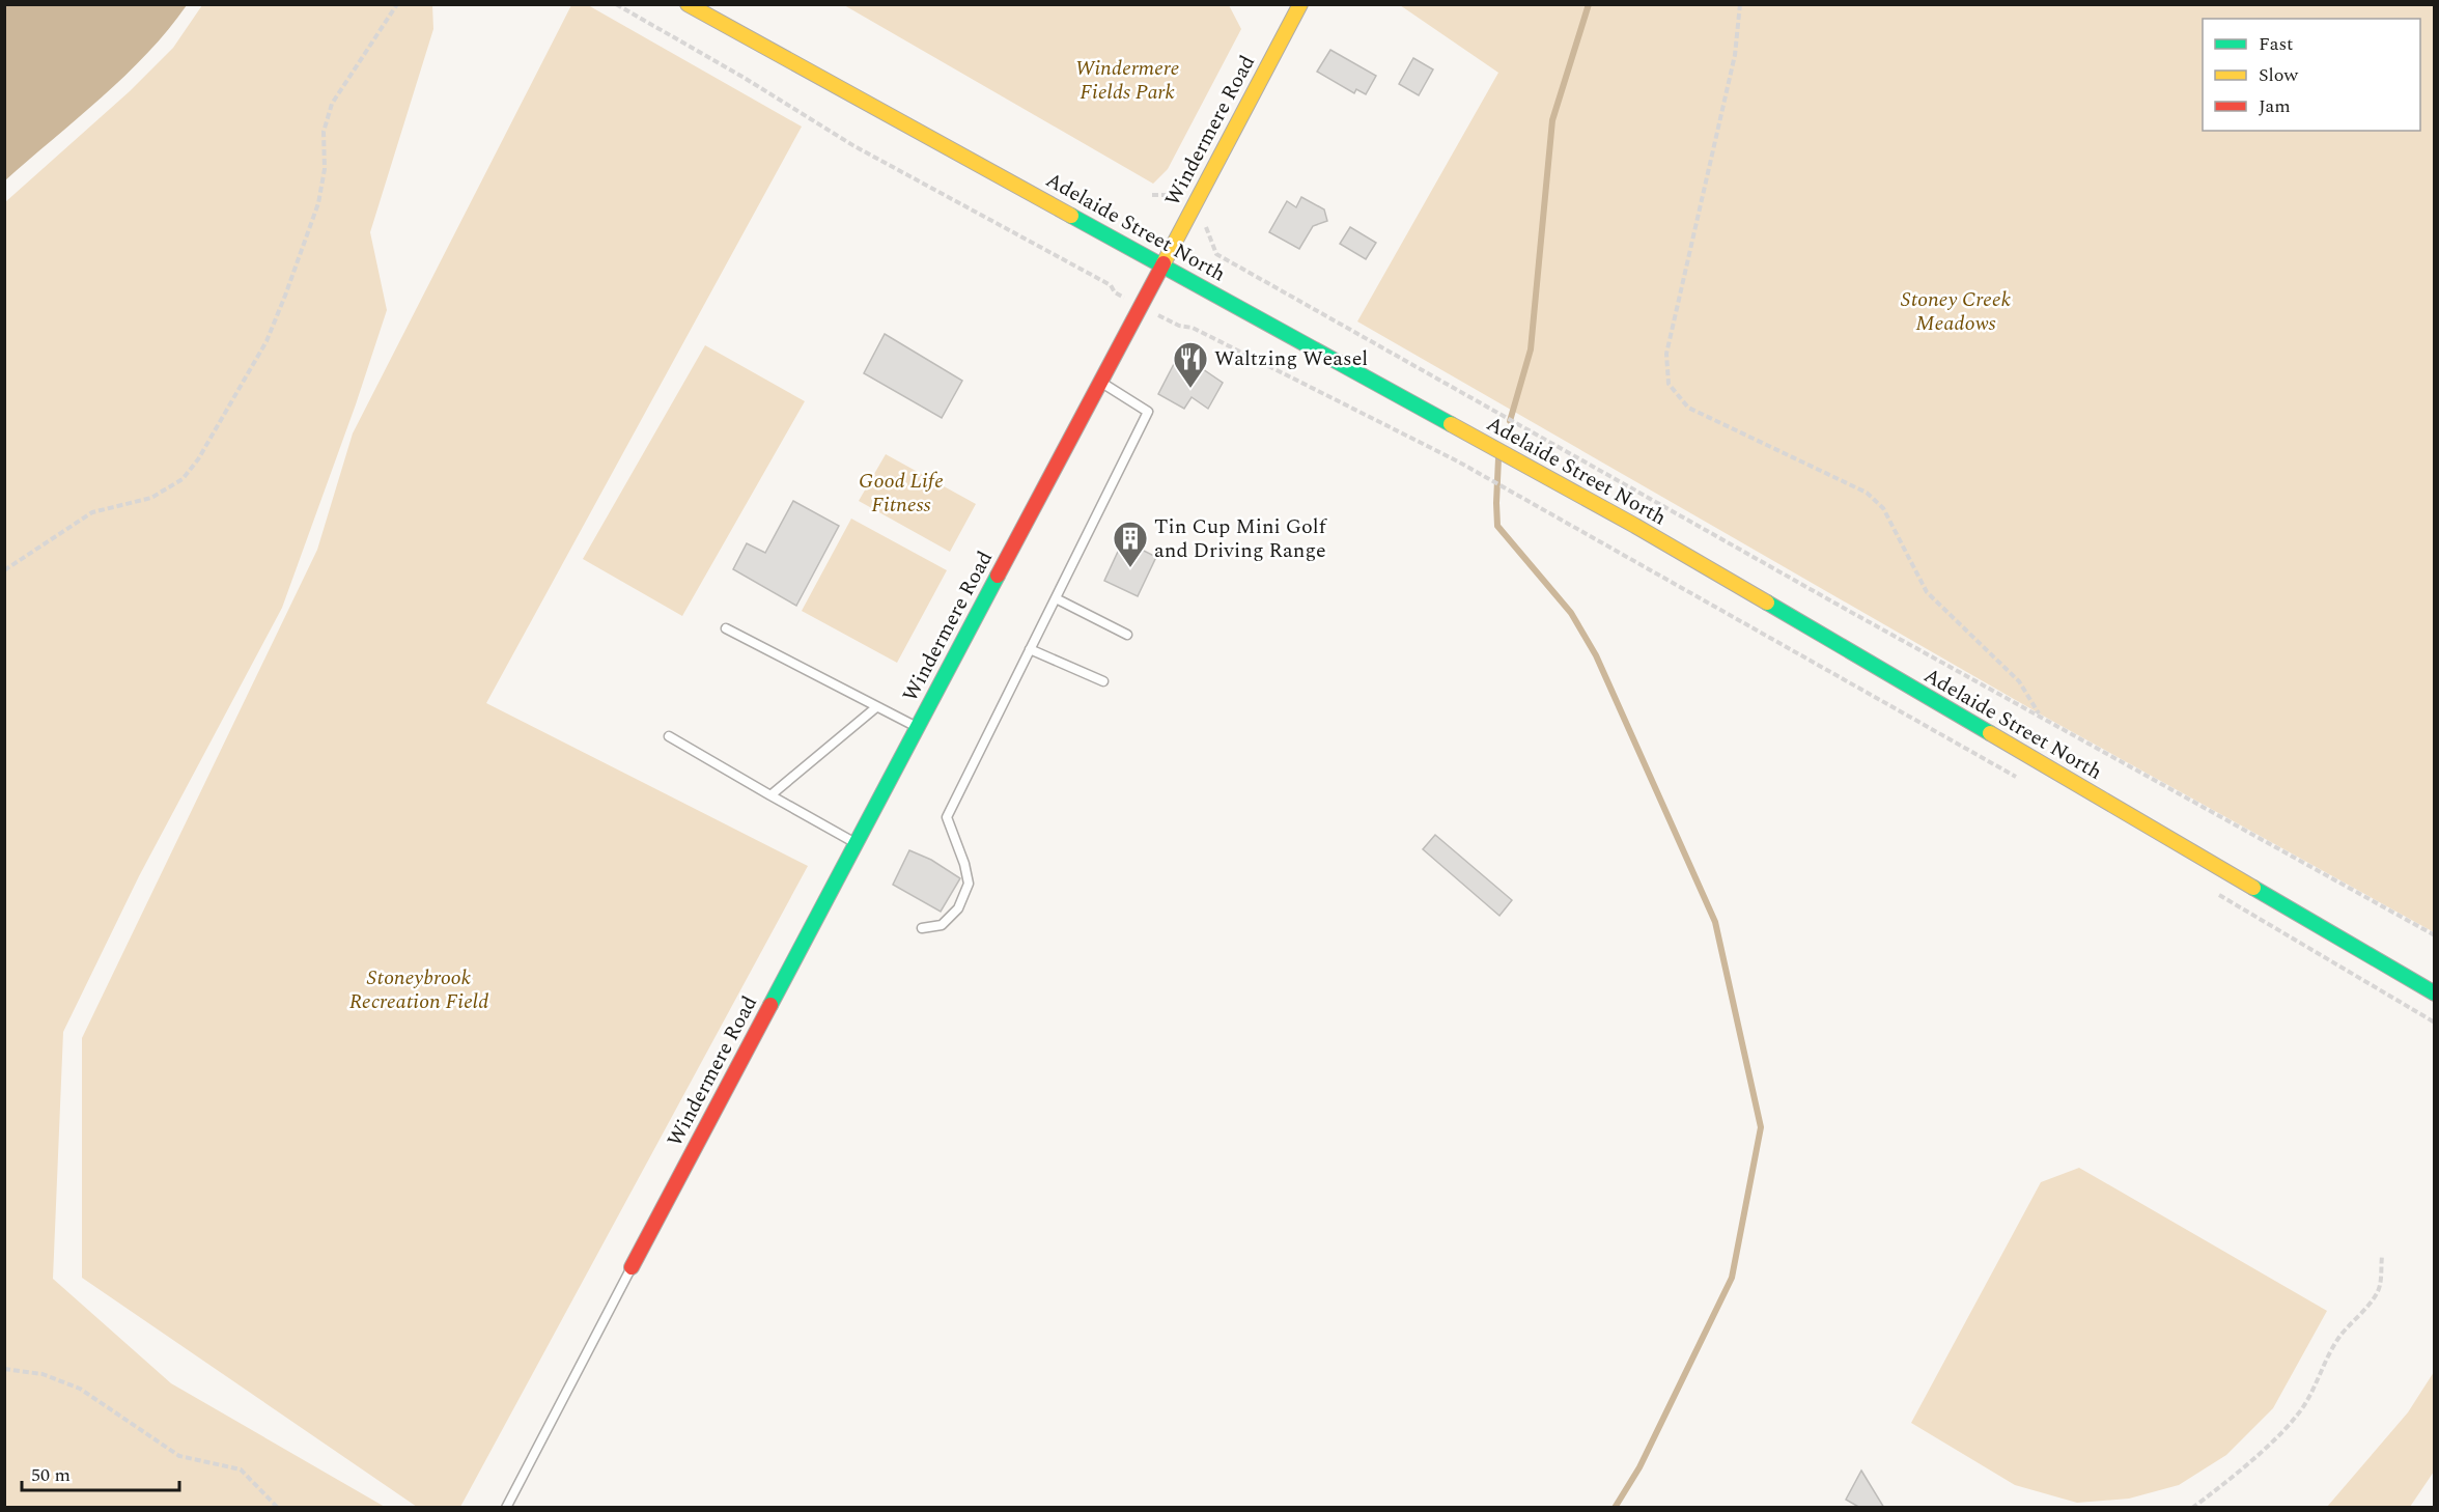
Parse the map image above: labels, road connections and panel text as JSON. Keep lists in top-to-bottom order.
{
  "streets": {
    "main road": ["Windermere Road", "Adelaide Street North"]
  },
  "crossings": [
    ["Windermere Road", "Adelaide Street North"]
  ],
  "parks": [
    "Windermere Fields Park",
    "Stoney Creek Meadows",
    "Good Life Fitness",
    "Stoneybrook Recreation Field"
  ],
  "places": {
    "restaurant": ["Waltzing Weasel"],
    "building": ["Tin Cup Mini Golf and Driving Range"]
  },
  "legend": ["Fast", "Slow", "Jam"],
  "scale_bar": "50 m"
}
